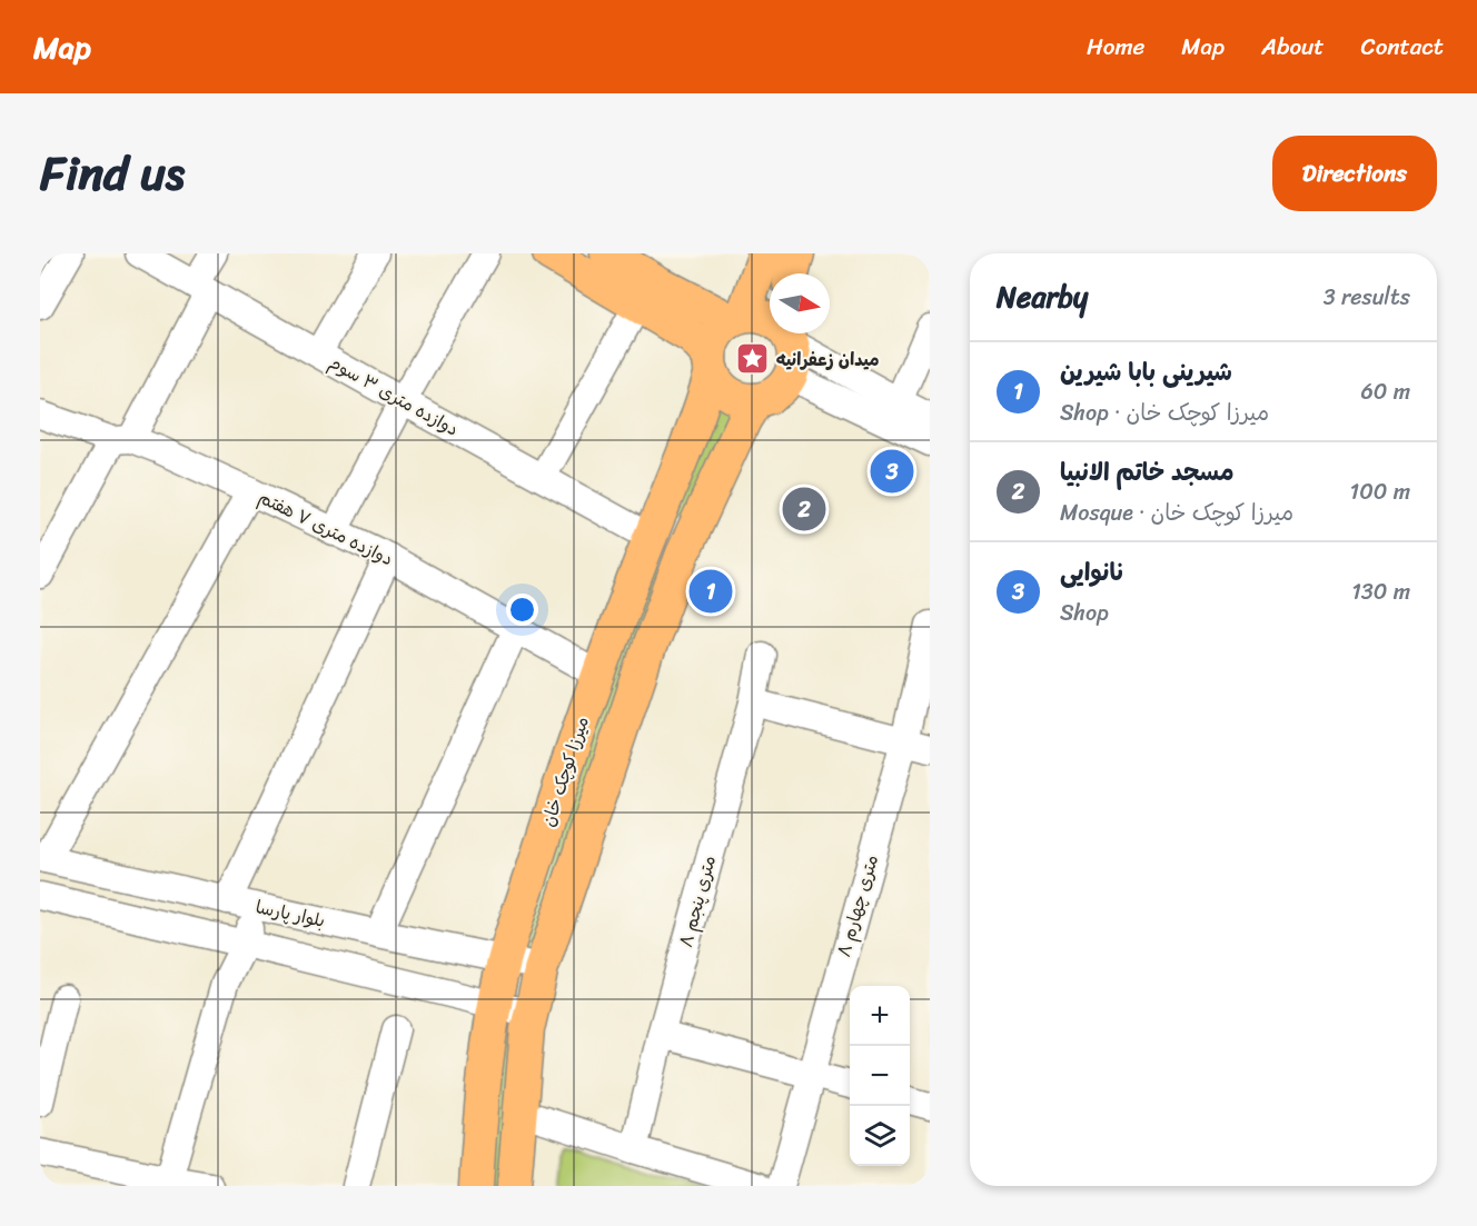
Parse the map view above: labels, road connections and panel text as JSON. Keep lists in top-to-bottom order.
{
  "streets": {
    "main road": ["میرزا کوچک خان"],
    "street": [
      "دوازده متری ۳ سوم",
      "دوازده متری ۷ هفتم",
      "۸ متری پنجم",
      "۸ متری چهارم",
      "بلوار پارسا"
    ]
  },
  "crossings": [
    ["دوازده متری ۳ سوم", "میرزا کوچک خان"],
    ["دوازده متری ۷ هفتم", "میرزا کوچک خان"],
    ["میرزا کوچک خان", "بلوار پارسا"]
  ],
  "places": {
    "place": ["میدان زعفرانیه"]
  },
  "north": "right",
  "page": {
    "header": "Map",
    "nav": [
      "Home",
      "Map",
      "About",
      "Contact"
    ],
    "title": "Find us",
    "buttons": "Directions",
    "heading": ["Nearby", "3 results"],
    "list": [
      {
        "mark": "1",
        "name": "شیرینی بابا شیرین",
        "note": "Shop · میرزا کوچک خان",
        "value": "60 m"
      },
      {
        "mark": "2",
        "name": "مسجد خاتم الانبیا",
        "note": "Mosque · میرزا کوچک خان",
        "value": "100 m"
      },
      {
        "mark": "3",
        "name": "نانوایی",
        "note": "Shop",
        "value": "130 m"
      }
    ],
    "pins": ["3", "2", "1"],
    "map_buttons": ["+", "−"]
  }
}
